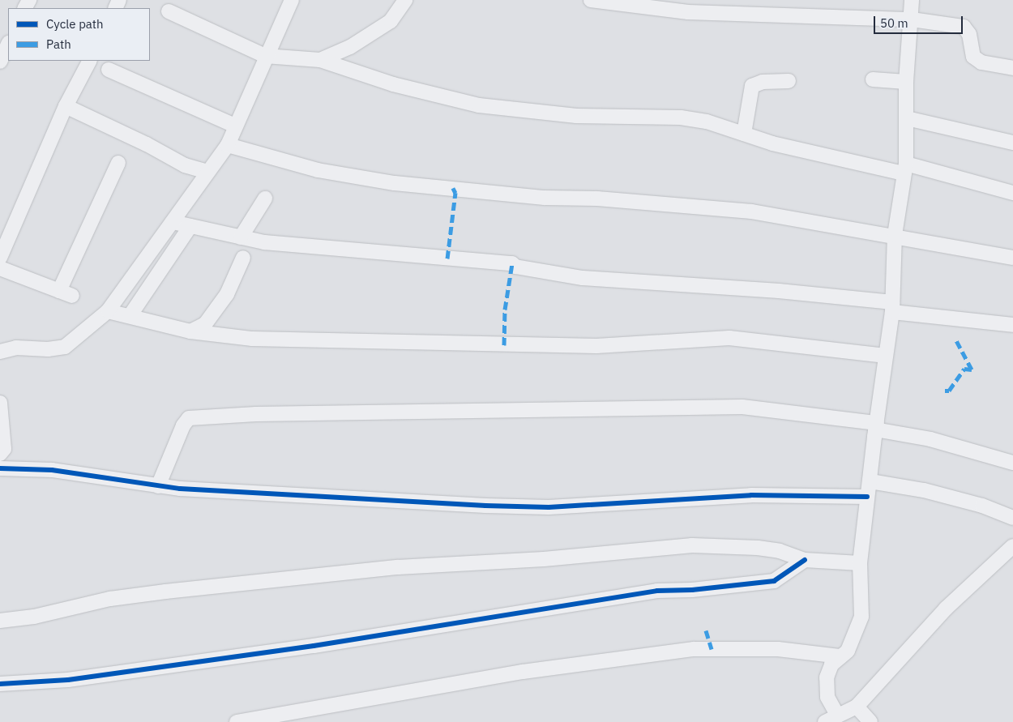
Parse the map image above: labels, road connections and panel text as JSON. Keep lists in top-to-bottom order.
{
  "legend": ["Cycle path", "Path"],
  "scale_bar": "50 m"
}
